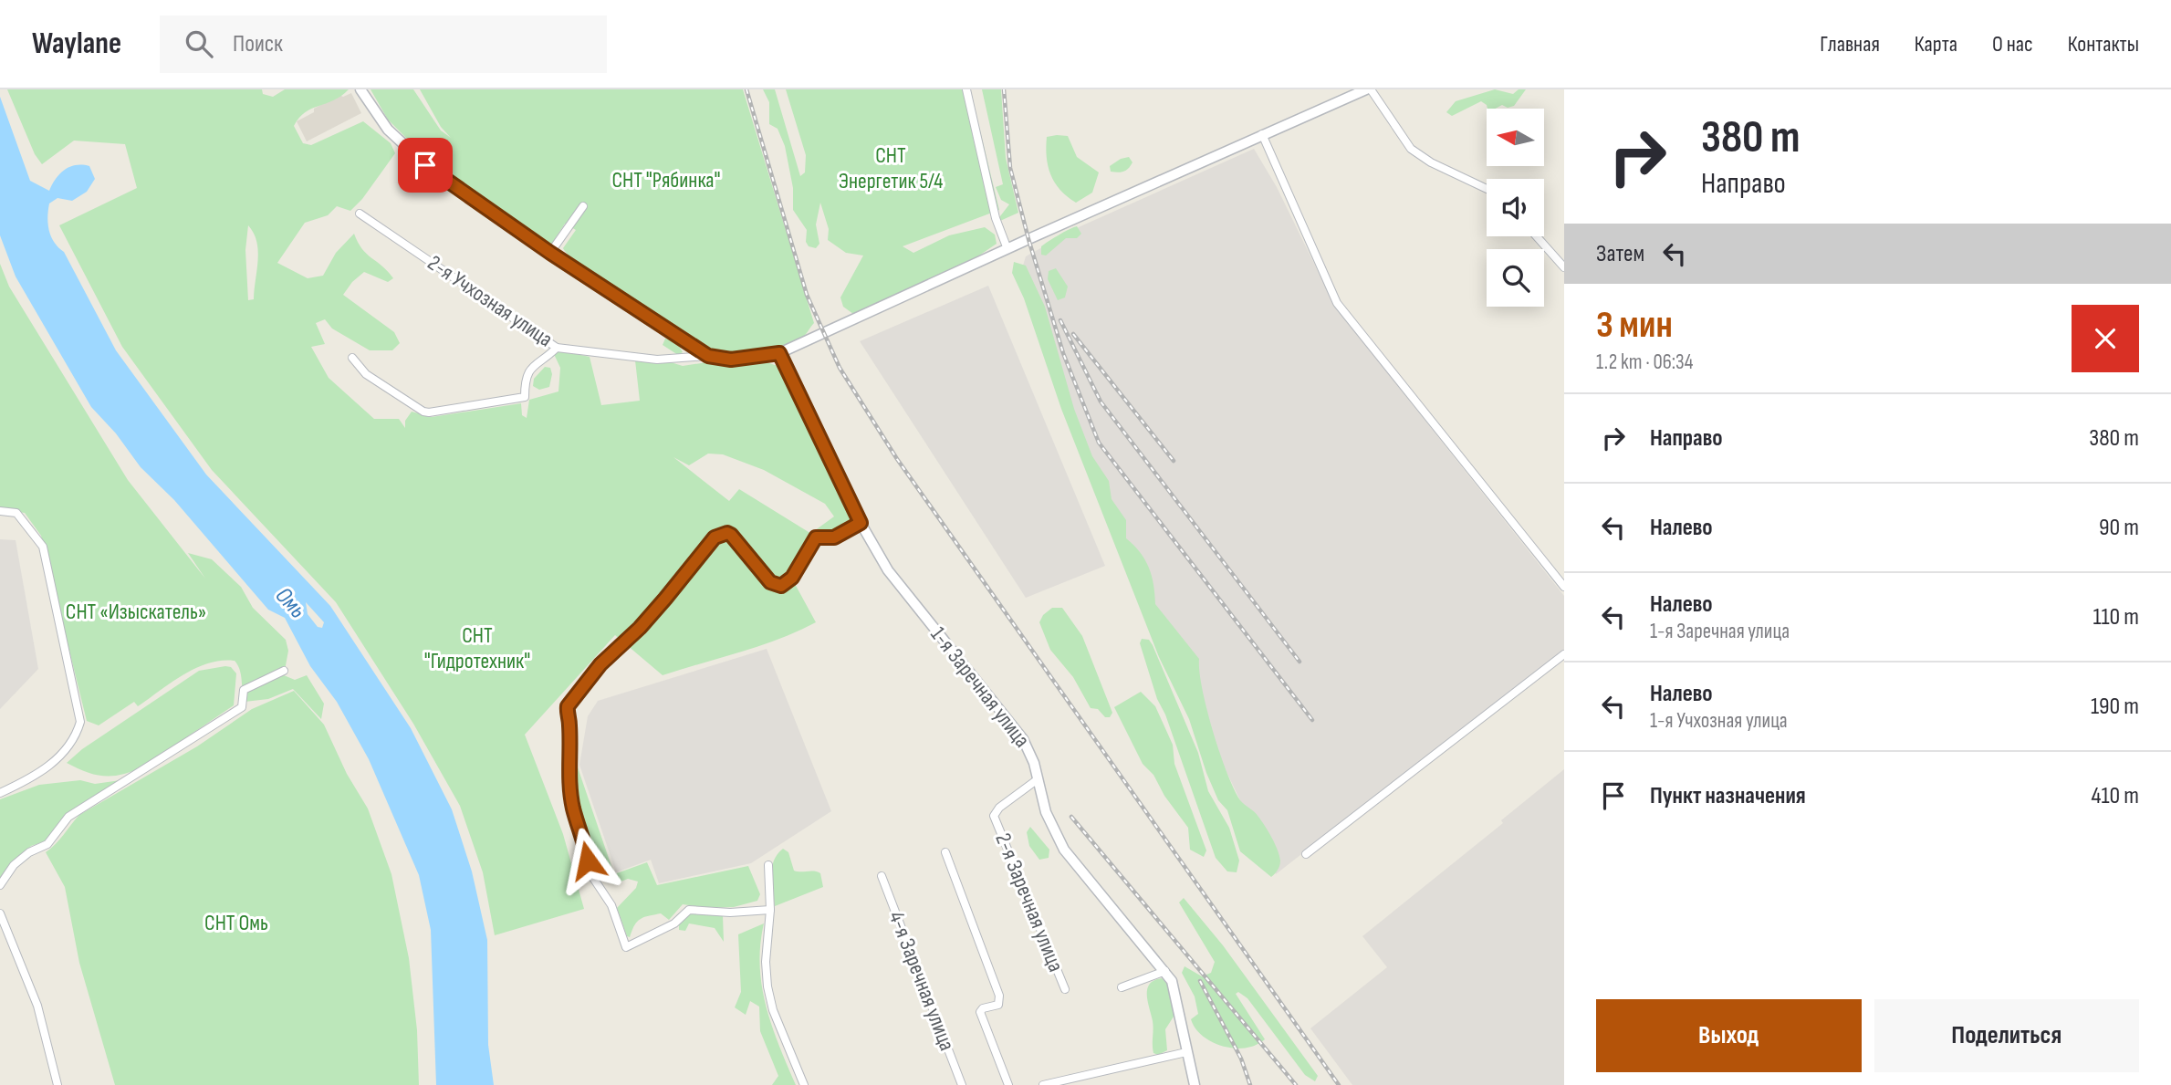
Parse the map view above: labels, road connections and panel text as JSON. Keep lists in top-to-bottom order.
{
  "streets": {
    "street": [
      "2-я Учхозная улица",
      "1-я Заречная улица",
      "2-я Заречная улица",
      "4-я Заречная улица"
    ]
  },
  "crossings": [
    ["1-я Заречная улица", "2-я Заречная улица"]
  ],
  "water": ["Омь"],
  "parks": [
    "СНТ Энергетик 5/4",
    "СНТ \"Рябинка\"",
    "СНТ «Изыскатель»",
    "СНТ \"Гидротехник\"",
    "СНТ Омь"
  ],
  "north": "left",
  "page": {
    "header": "Waylane",
    "search": "Поиск",
    "nav": [
      "Главная",
      "Карта",
      "О нас",
      "Контакты"
    ],
    "turn": ["380 m", "Направо"],
    "then": "Затем",
    "heading": ["3 мин", "1.2 km · 06:34"],
    "list": [
      {
        "name": "Направо",
        "value": "380 m"
      },
      {
        "name": "Налево",
        "value": "90 m"
      },
      {
        "name": "Налево",
        "note": "1-я Заречная улица",
        "value": "110 m"
      },
      {
        "name": "Налево",
        "note": "1-я Учхозная улица",
        "value": "190 m"
      },
      {
        "name": "Пункт назначения",
        "value": "410 m"
      }
    ],
    "buttons": ["Выход", "Поделиться"]
  }
}
